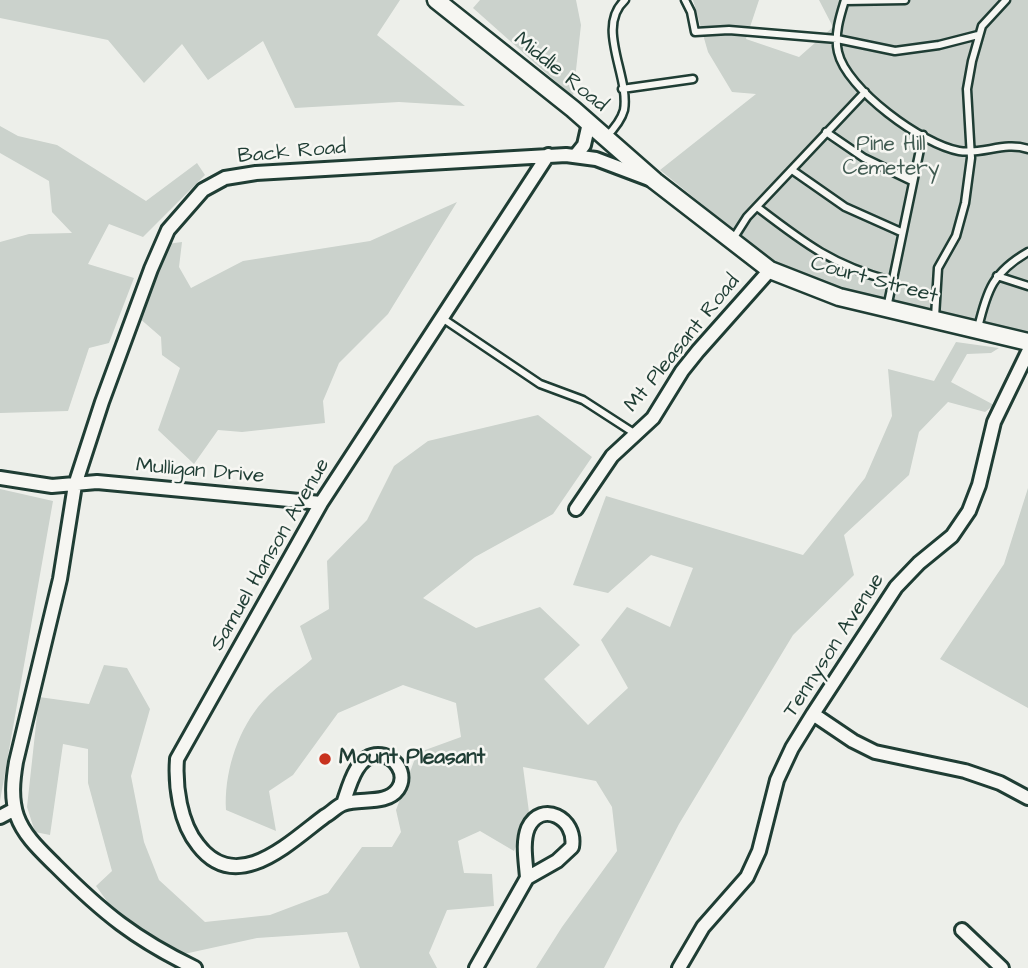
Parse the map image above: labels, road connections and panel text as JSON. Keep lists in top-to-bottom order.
{
  "streets": {
    "street": [
      "Middle Road",
      "Back Road",
      "Court Street",
      "Mt Pleasant Road",
      "Mulligan Drive",
      "Samuel Hanson Avenue",
      "Tennyson Avenue"
    ]
  },
  "crossings": [
    ["Middle Road", "Back Road"],
    ["Middle Road", "Court Street"],
    ["Back Road", "Court Street"],
    ["Back Road", "Mulligan Drive"],
    ["Back Road", "Samuel Hanson Avenue"],
    ["Court Street", "Mt Pleasant Road"],
    ["Mulligan Drive", "Samuel Hanson Avenue"]
  ],
  "parks": ["Pine Hill Cemetery"],
  "places": ["Mount Pleasant"]
}
